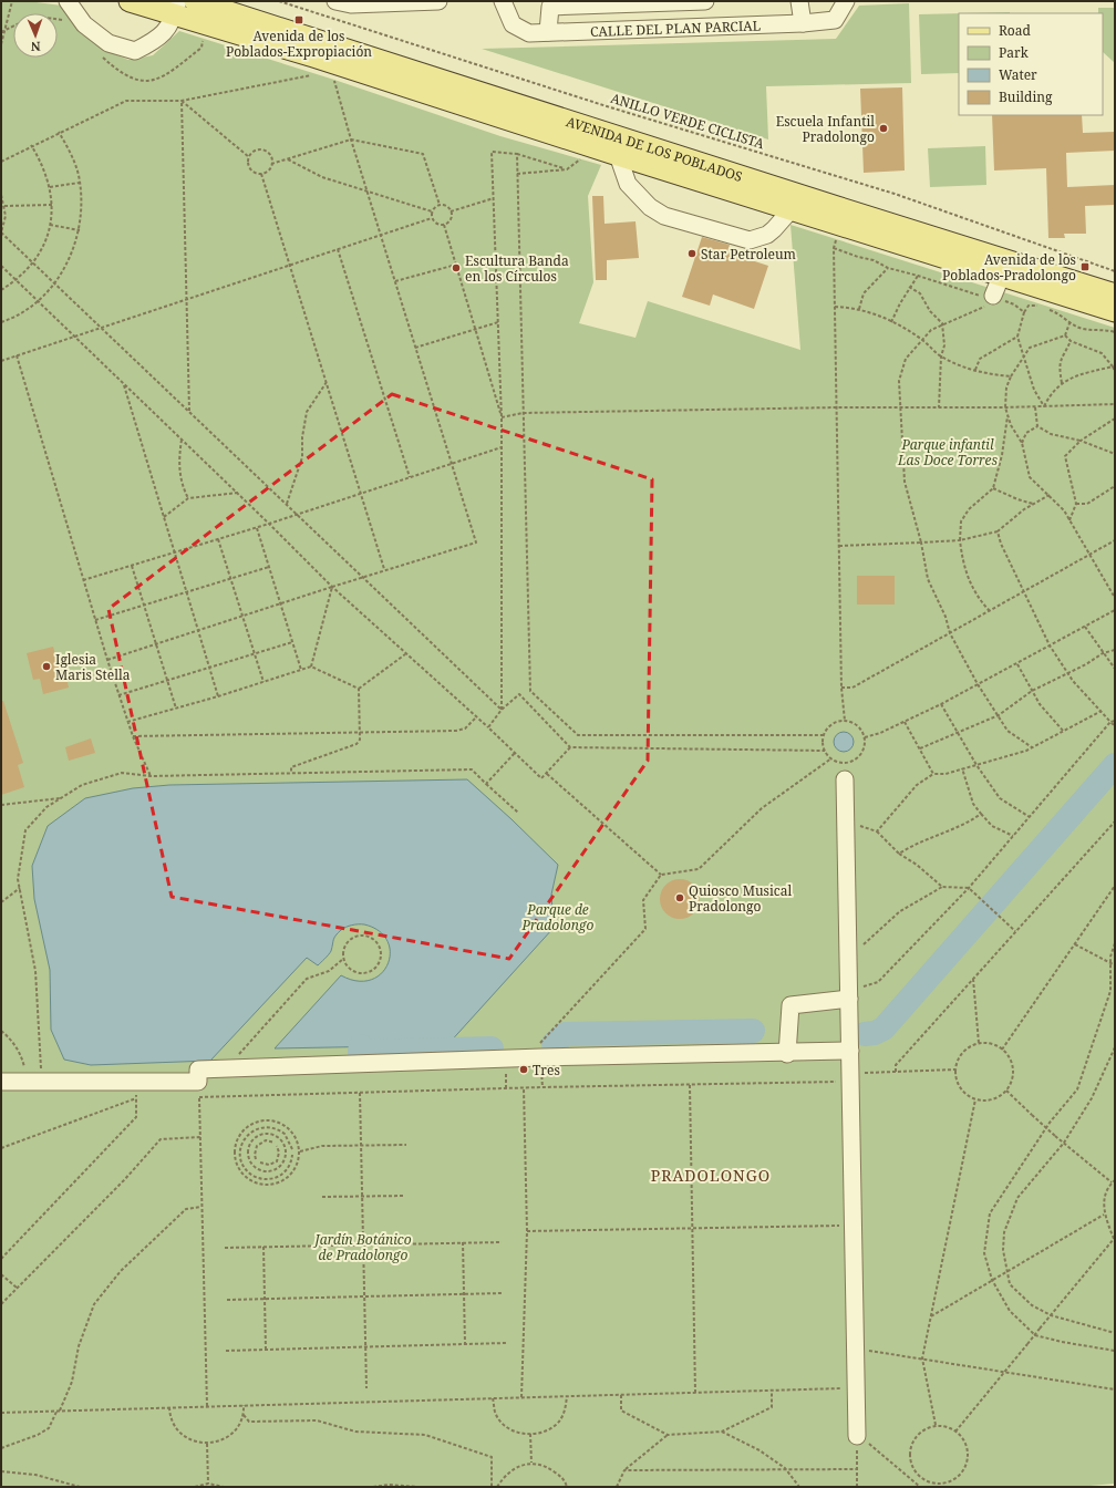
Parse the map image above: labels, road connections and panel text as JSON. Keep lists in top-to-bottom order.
{
  "streets": {
    "main road": ["AVENIDA DE LOS POBLADOS"],
    "street": ["CALLE DEL PLAN PARCIAL"],
    "path": ["ANILLO VERDE CICLISTA"]
  },
  "districts": ["PRADOLONGO"],
  "parks": ["Parque infantil Las Doce Torres", "Parque de Pradolongo", "Jardín Botánico de Pradolongo"],
  "places": {
    "transit": ["Avenida de los Poblados-Expropiación", "Avenida de los Poblados-Pradolongo"],
    "other": [
      "Escuela Infantil Pradolongo",
      "Star Petroleum",
      "Escultura Banda en los Círculos",
      "Iglesia Maris Stella",
      "Quiosco Musical Pradolongo",
      "Tres"
    ]
  },
  "legend": [
    "Road",
    "Park",
    "Water",
    "Building"
  ],
  "north": "bottom"
}
